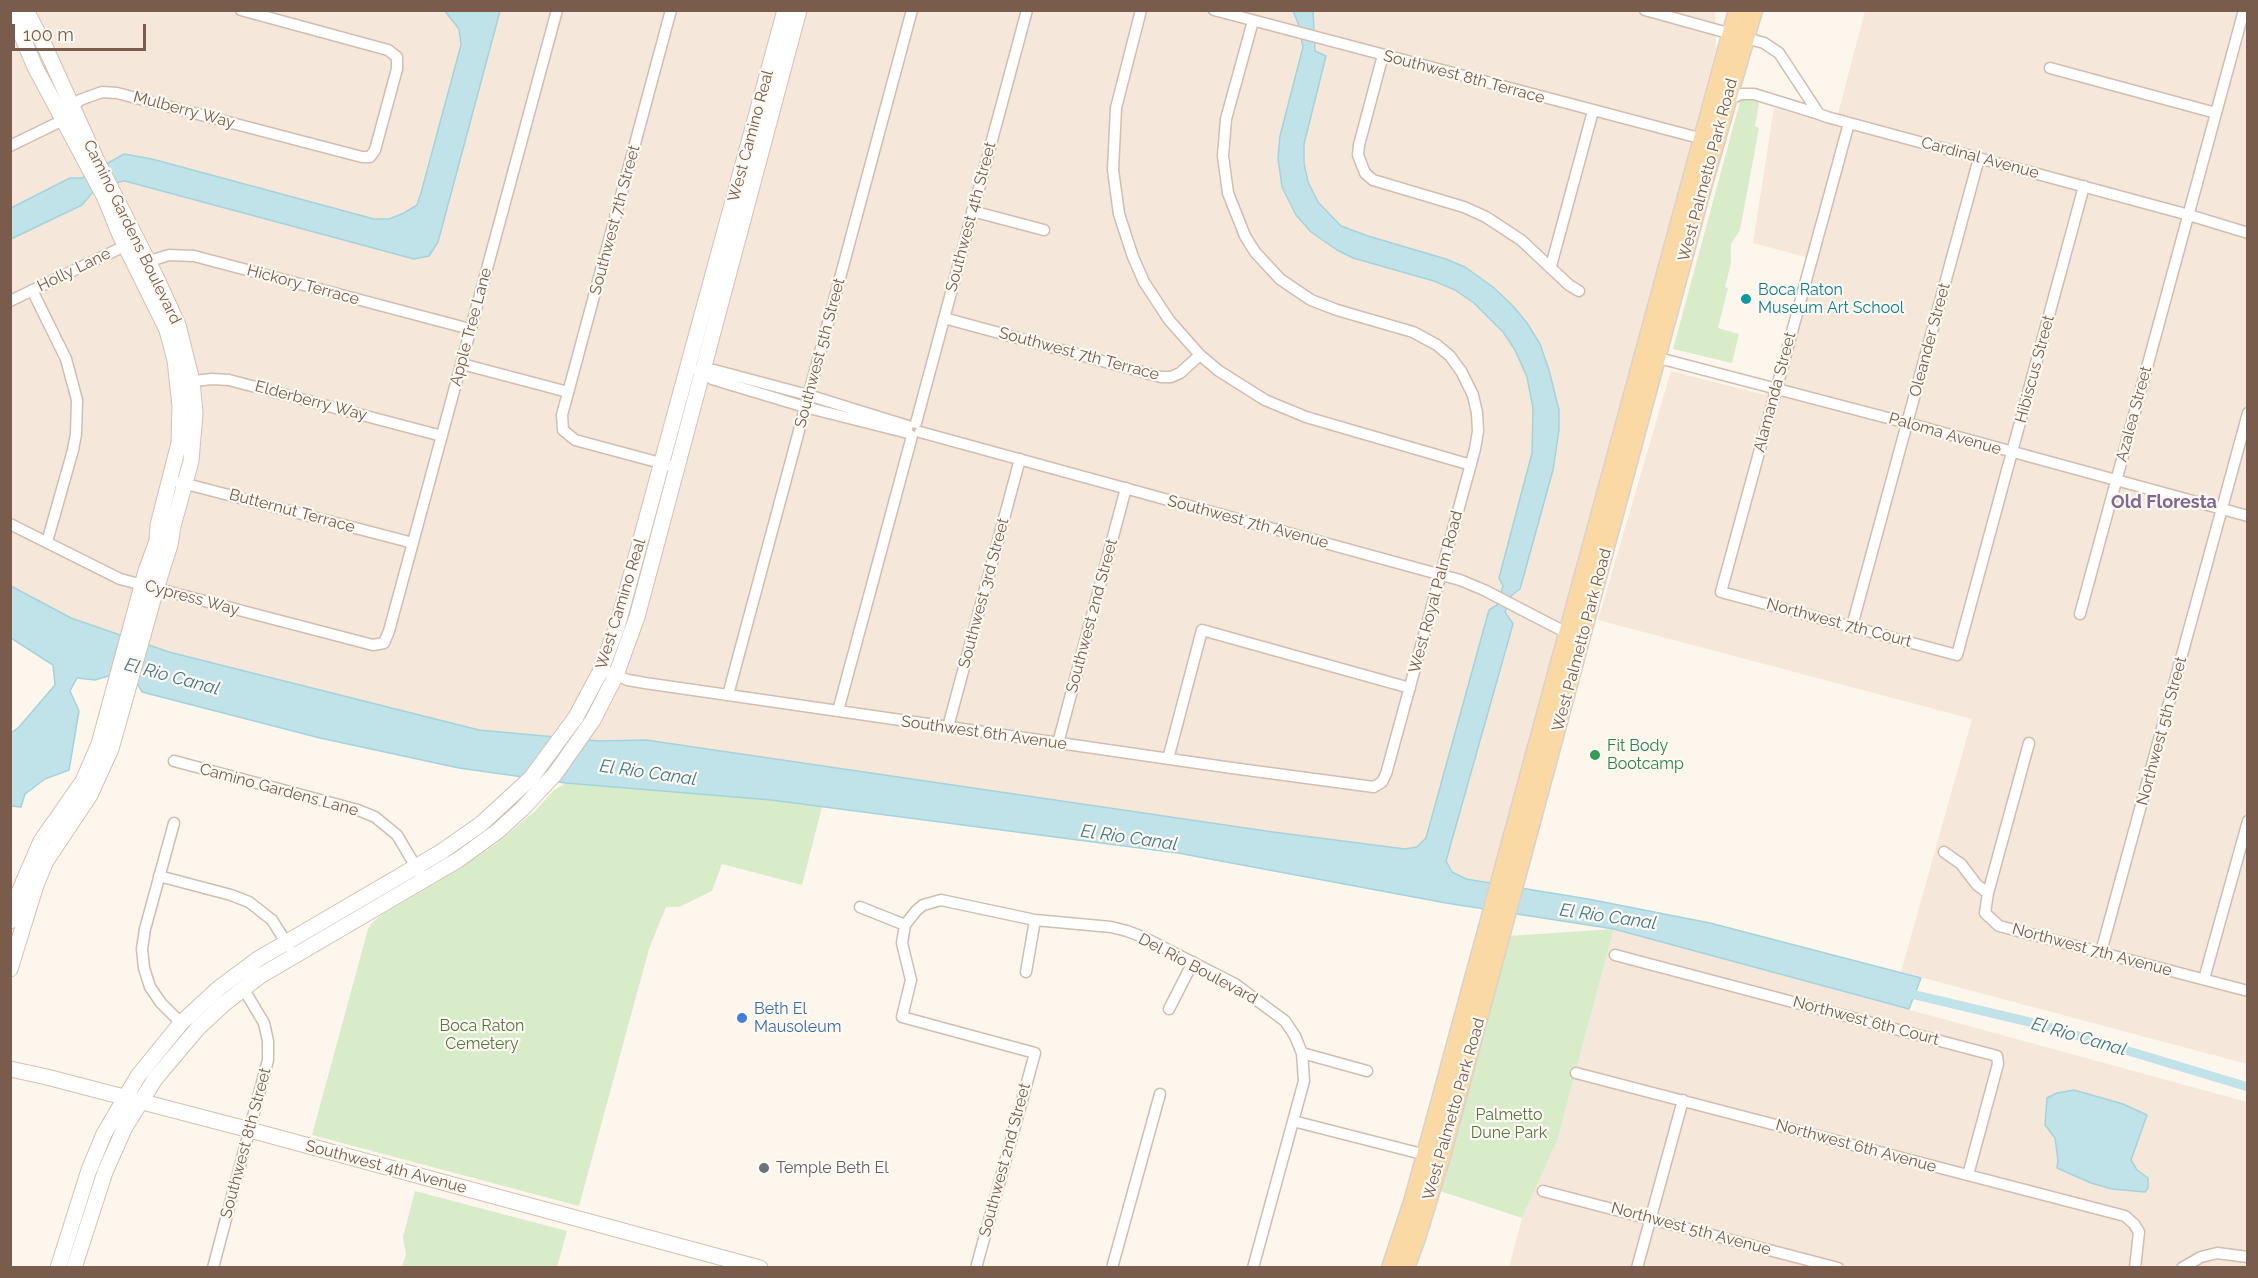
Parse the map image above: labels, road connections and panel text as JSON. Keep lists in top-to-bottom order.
{
  "streets": {
    "main road": ["West Palmetto Park Road"],
    "street": [
      "Southwest 8th Terrace",
      "Mulberry Way",
      "West Camino Real",
      "Cardinal Avenue",
      "Southwest 4th Street",
      "Southwest 7th Street",
      "Camino Gardens Boulevard",
      "Holly Lane",
      "Hickory Terrace",
      "Apple Tree Lane",
      "Oleander Street",
      "Southwest 5th Street",
      "Southwest 7th Terrace",
      "Hibiscus Street",
      "Alamanda Street",
      "Elderberry Way",
      "Azalea Street",
      "Paloma Avenue",
      "Butternut Terrace",
      "Southwest 7th Avenue",
      "West Royal Palm Road",
      "Southwest 3rd Street",
      "Cypress Way",
      "Southwest 2nd Street",
      "Northwest 7th Court",
      "Northwest 5th Street",
      "Southwest 6th Avenue",
      "Camino Gardens Lane",
      "Northwest 7th Avenue",
      "Del Rio Boulevard",
      "Northwest 6th Court",
      "Southwest 8th Street",
      "Northwest 6th Avenue",
      "Southwest 4th Avenue",
      "Northwest 5th Avenue"
    ]
  },
  "crossings": [
    ["Southwest 8th Terrace", "West Palmetto Park Road"],
    ["Southwest 8th Terrace", "West Royal Palm Road"],
    ["Mulberry Way", "Camino Gardens Boulevard"],
    ["West Camino Real", "Southwest 7th Street"],
    ["West Camino Real", "Southwest 7th Avenue"],
    ["West Camino Real", "Southwest 6th Avenue"],
    ["West Camino Real", "Camino Gardens Lane"],
    ["West Camino Real", "Southwest 8th Street"],
    ["West Camino Real", "Southwest 4th Avenue"],
    ["Cardinal Avenue", "West Palmetto Park Road"],
    ["Cardinal Avenue", "Oleander Street"],
    ["Cardinal Avenue", "Hibiscus Street"],
    ["Cardinal Avenue", "Alamanda Street"],
    ["Cardinal Avenue", "Azalea Street"],
    ["West Palmetto Park Road", "Paloma Avenue"],
    ["West Palmetto Park Road", "Southwest 7th Avenue"],
    ["Southwest 4th Street", "Southwest 7th Terrace"],
    ["Southwest 4th Street", "Southwest 7th Avenue"],
    ["Southwest 4th Street", "Southwest 6th Avenue"],
    ["Camino Gardens Boulevard", "Holly Lane"],
    ["Camino Gardens Boulevard", "Hickory Terrace"],
    ["Camino Gardens Boulevard", "Elderberry Way"],
    ["Camino Gardens Boulevard", "Butternut Terrace"],
    ["Camino Gardens Boulevard", "Cypress Way"],
    ["Hickory Terrace", "Apple Tree Lane"],
    ["Apple Tree Lane", "Elderberry Way"],
    ["Apple Tree Lane", "Butternut Terrace"],
    ["Apple Tree Lane", "Cypress Way"],
    ["Oleander Street", "Paloma Avenue"],
    ["Oleander Street", "Northwest 7th Court"],
    ["Southwest 5th Street", "Southwest 7th Avenue"],
    ["Southwest 5th Street", "Southwest 6th Avenue"],
    ["Hibiscus Street", "Paloma Avenue"],
    ["Hibiscus Street", "Northwest 7th Court"],
    ["Alamanda Street", "Paloma Avenue"],
    ["Alamanda Street", "Northwest 7th Court"],
    ["Azalea Street", "Paloma Avenue"],
    ["Paloma Avenue", "Northwest 5th Street"],
    ["Southwest 7th Avenue", "West Royal Palm Road"],
    ["Southwest 7th Avenue", "Southwest 3rd Street"],
    ["Southwest 7th Avenue", "Southwest 2nd Street"],
    ["West Royal Palm Road", "Southwest 6th Avenue"],
    ["Southwest 3rd Street", "Southwest 6th Avenue"],
    ["Southwest 2nd Street", "Southwest 6th Avenue"],
    ["Southwest 2nd Street", "Del Rio Boulevard"],
    ["Northwest 5th Street", "Northwest 7th Avenue"],
    ["Northwest 6th Court", "Northwest 6th Avenue"],
    ["Southwest 8th Street", "Southwest 4th Avenue"]
  ],
  "districts": ["Old Floresta"],
  "water": ["El Rio Canal"],
  "parks": ["Boca Raton Cemetery", "Palmetto Dune Park"],
  "places": [
    "Boca Raton Museum Art School",
    "Fit Body Bootcamp",
    "Beth El Mausoleum",
    "Temple Beth El"
  ],
  "scale_bar": "100 m"
}
